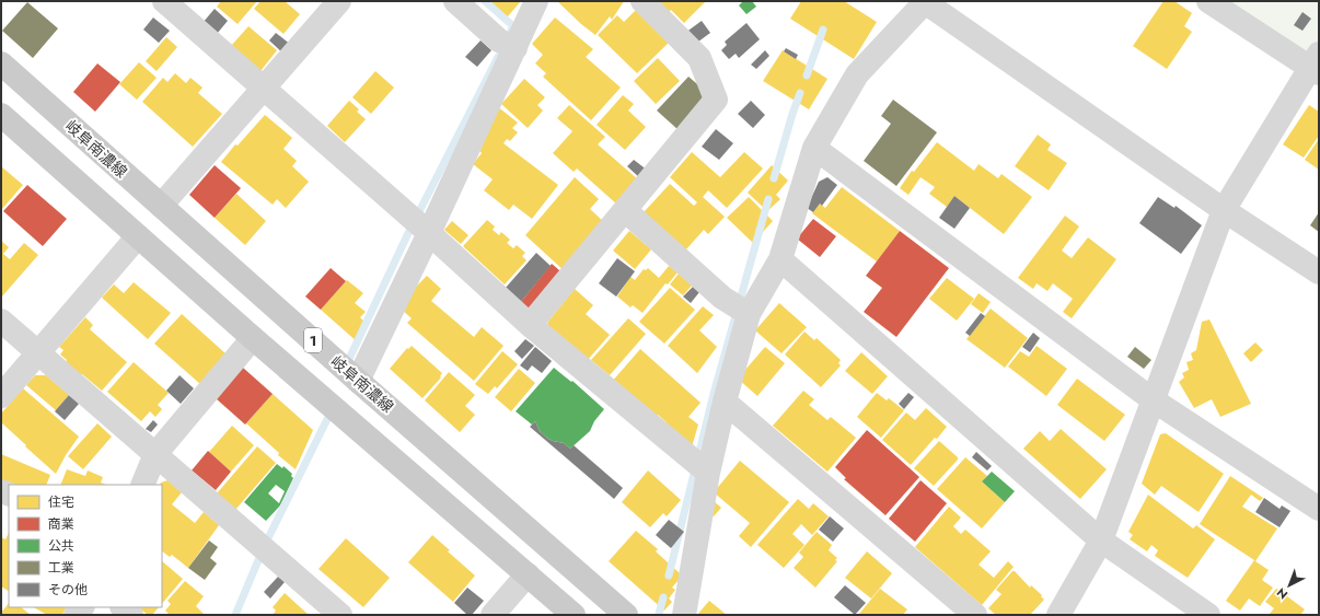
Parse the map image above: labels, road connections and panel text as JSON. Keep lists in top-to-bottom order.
{
  "streets": {
    "main road": ["岐阜南濃線", "1"]
  },
  "legend": [
    "住宅",
    "商業",
    "公共",
    "工業",
    "その他"
  ],
  "north": "bottom left"
}
